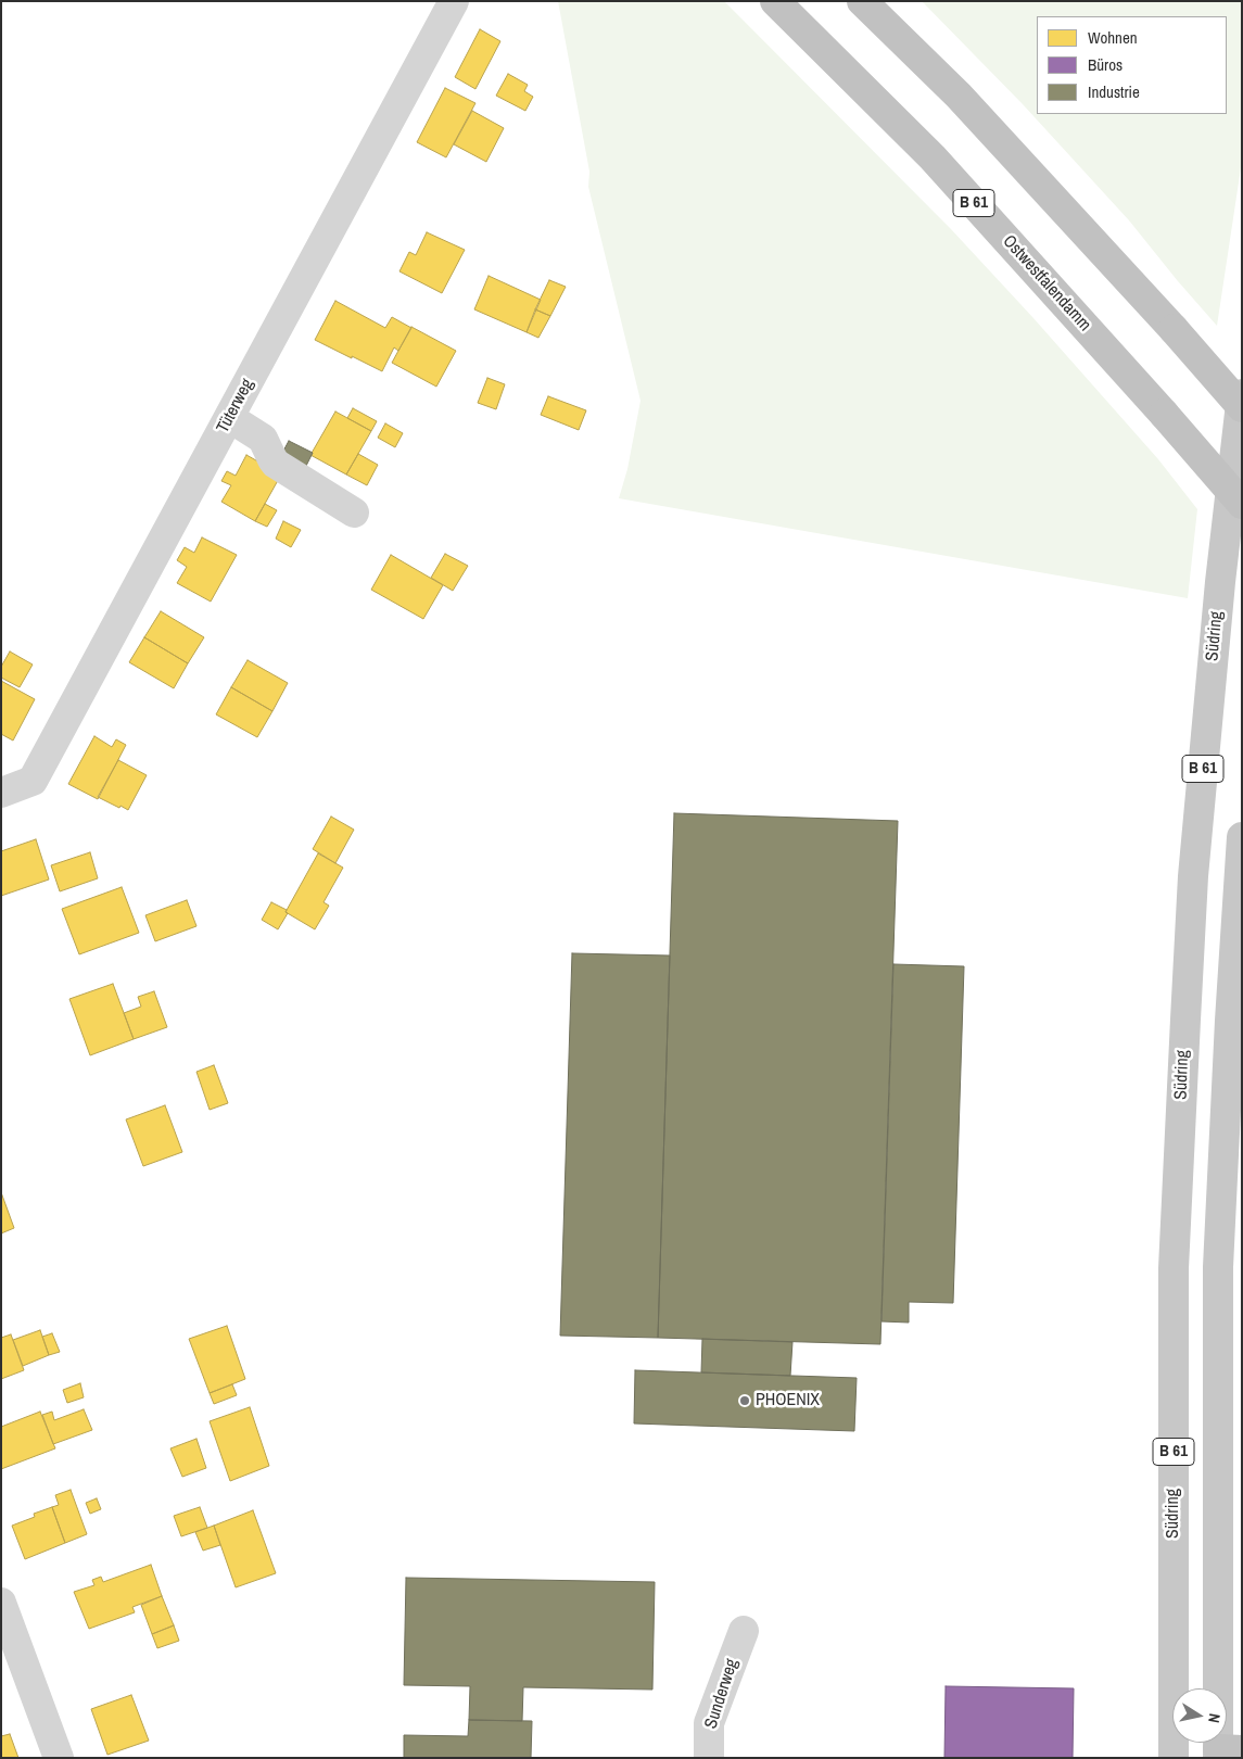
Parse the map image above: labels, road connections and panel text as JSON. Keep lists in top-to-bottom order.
{
  "streets": {
    "highway": ["B 61", "Ostwestfalendamm"],
    "main road": ["Südring"],
    "street": ["Tüterweg", "Sunderweg"]
  },
  "places": ["PHOENIX"],
  "legend": ["Wohnen", "Büros", "Industrie"],
  "north": "right"
}
